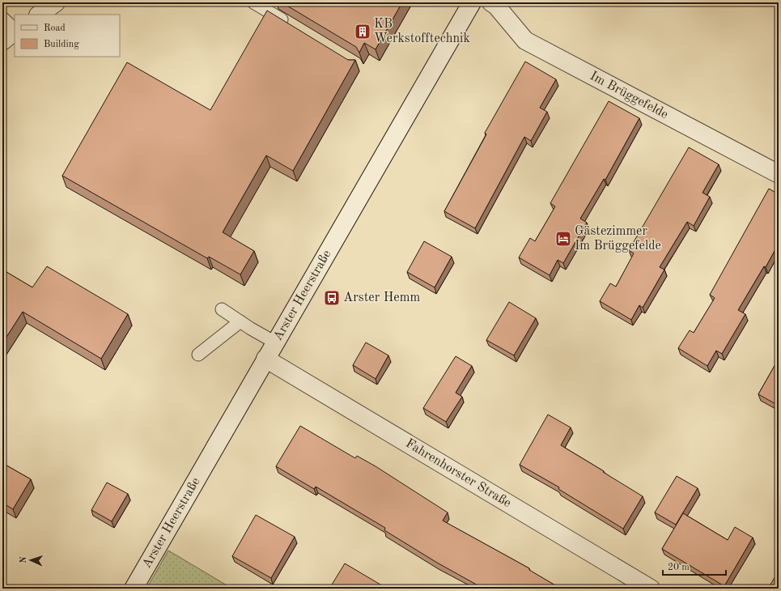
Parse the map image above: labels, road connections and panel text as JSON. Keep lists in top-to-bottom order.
{
  "streets": {
    "street": ["Im Brüggefelde", "Arster Heerstraße", "Fahrenhorster Straße"]
  },
  "crossings": [
    ["Arster Heerstraße", "Fahrenhorster Straße"]
  ],
  "places": {
    "building": ["KB Werkstofftechnik"],
    "hotel": ["Gästezimmer Im Brüggefelde"],
    "bus stop": ["Arster Hemm"]
  },
  "legend": ["Road", "Building"],
  "scale_bar": "20 m",
  "north": "left"
}
